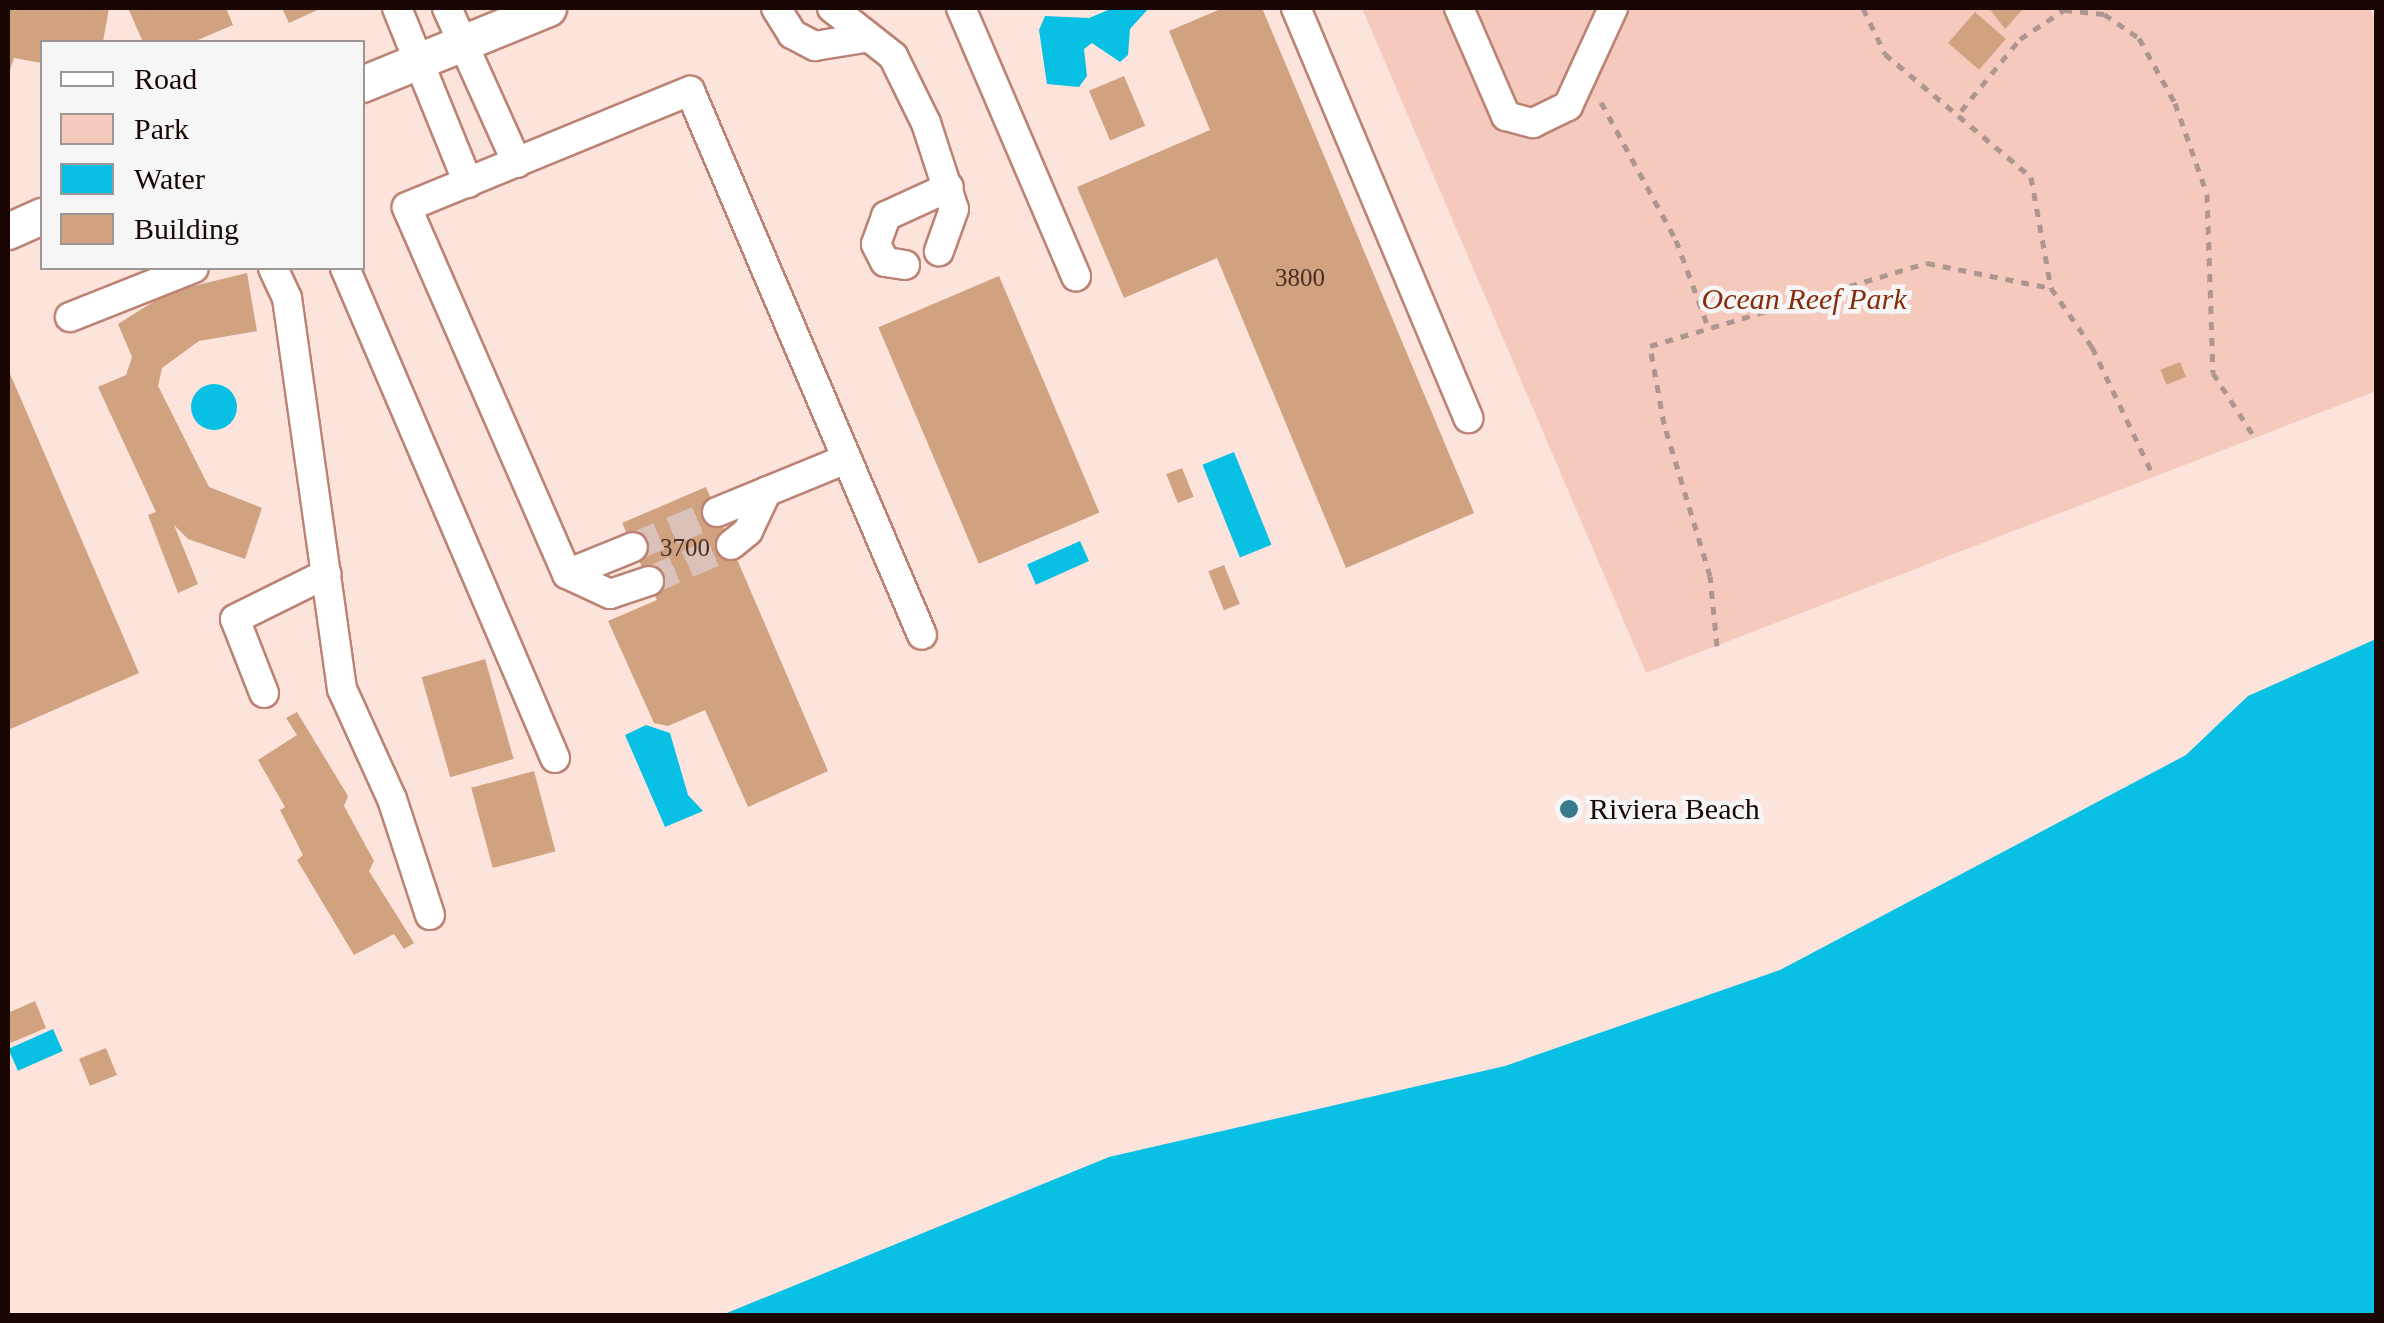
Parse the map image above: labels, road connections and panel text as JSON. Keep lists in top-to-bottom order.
{
  "parks": ["Ocean Reef Park"],
  "places": ["Riviera Beach"],
  "house_numbers": ["3800", "3700"],
  "legend": [
    "Road",
    "Park",
    "Water",
    "Building"
  ]
}
